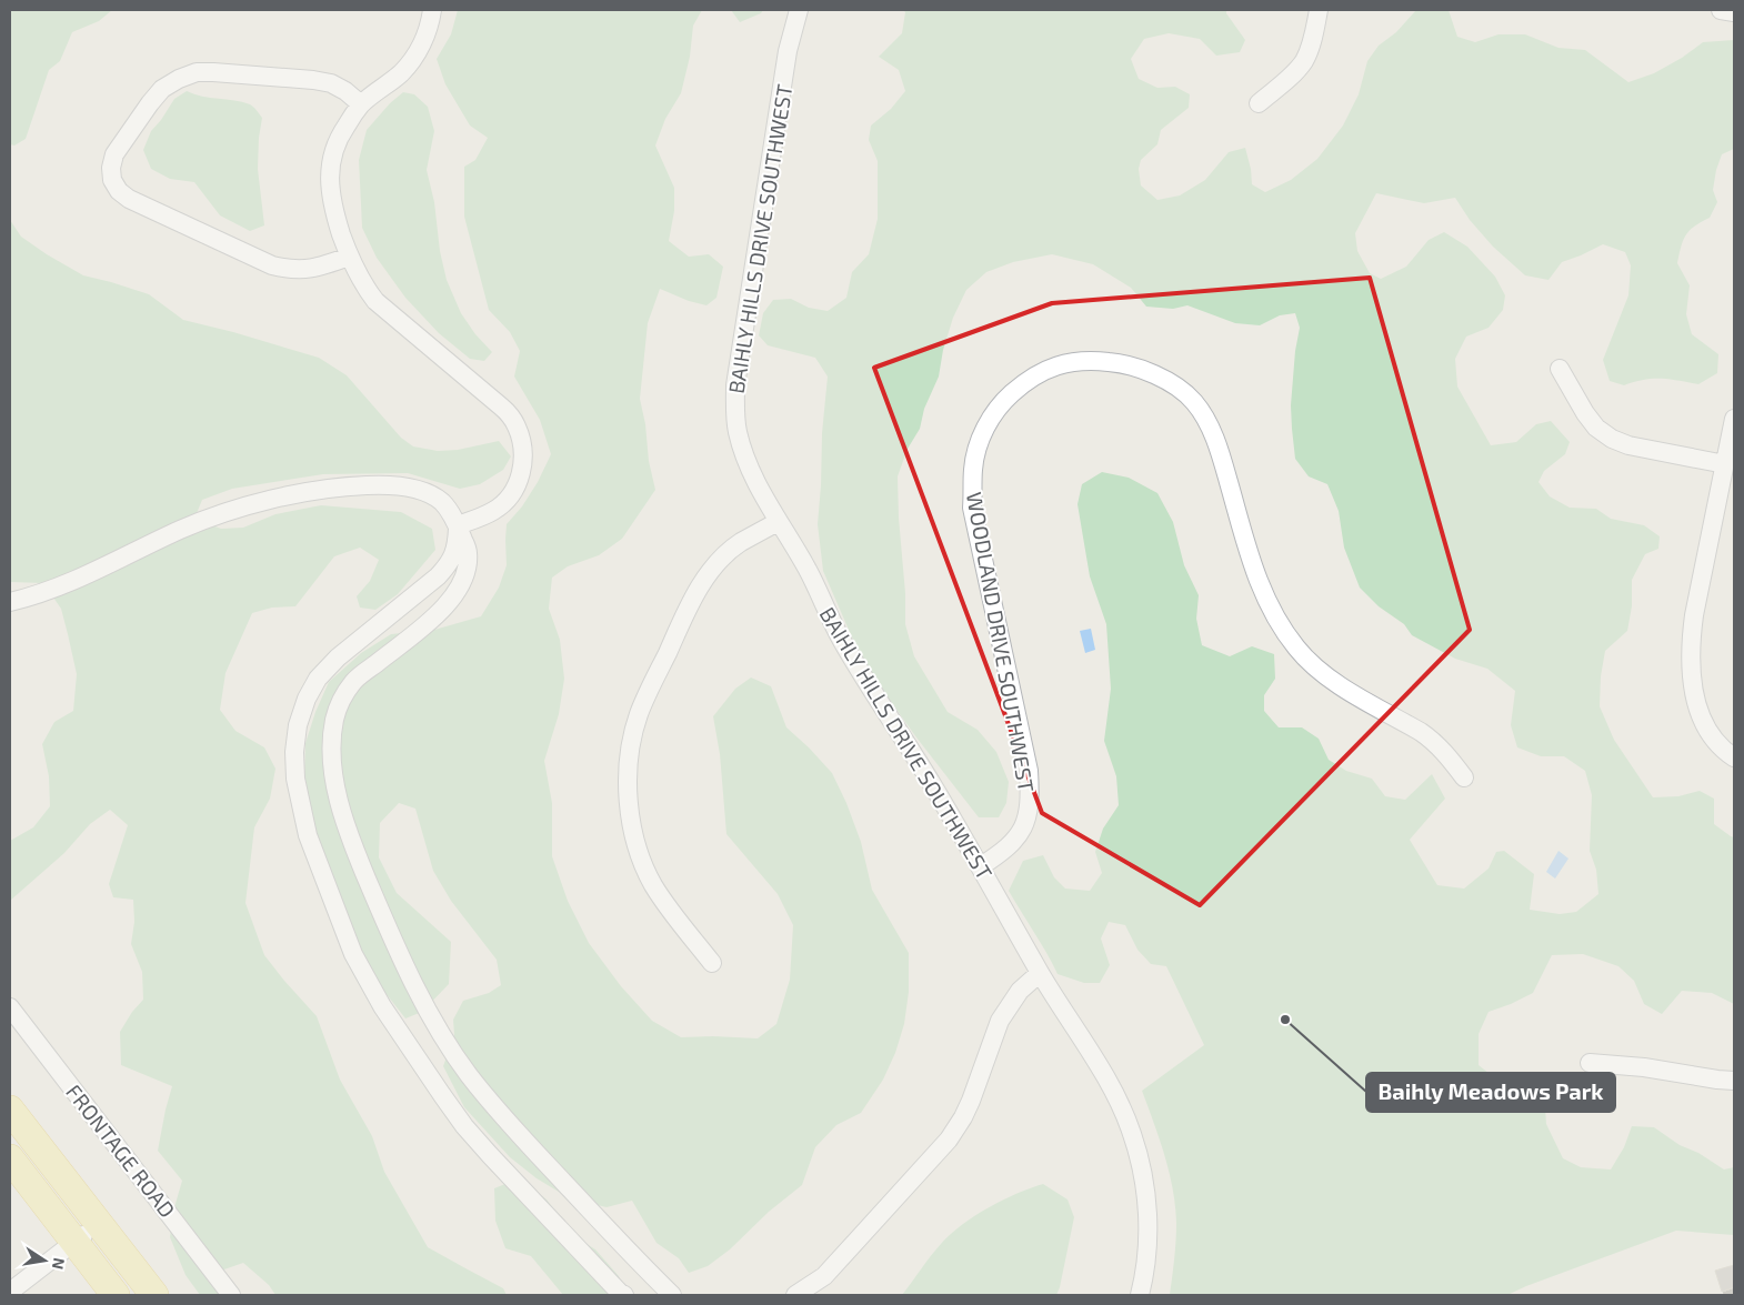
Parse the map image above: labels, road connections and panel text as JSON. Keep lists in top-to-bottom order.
{
  "streets": {
    "street": ["BAIHLY HILLS DRIVE SOUTHWEST", "WOODLAND DRIVE SOUTHWEST", "FRONTAGE ROAD"]
  },
  "crossings": [
    ["BAIHLY HILLS DRIVE SOUTHWEST", "WOODLAND DRIVE SOUTHWEST"]
  ],
  "places": ["Baihly Meadows Park"],
  "north": "right"
}
